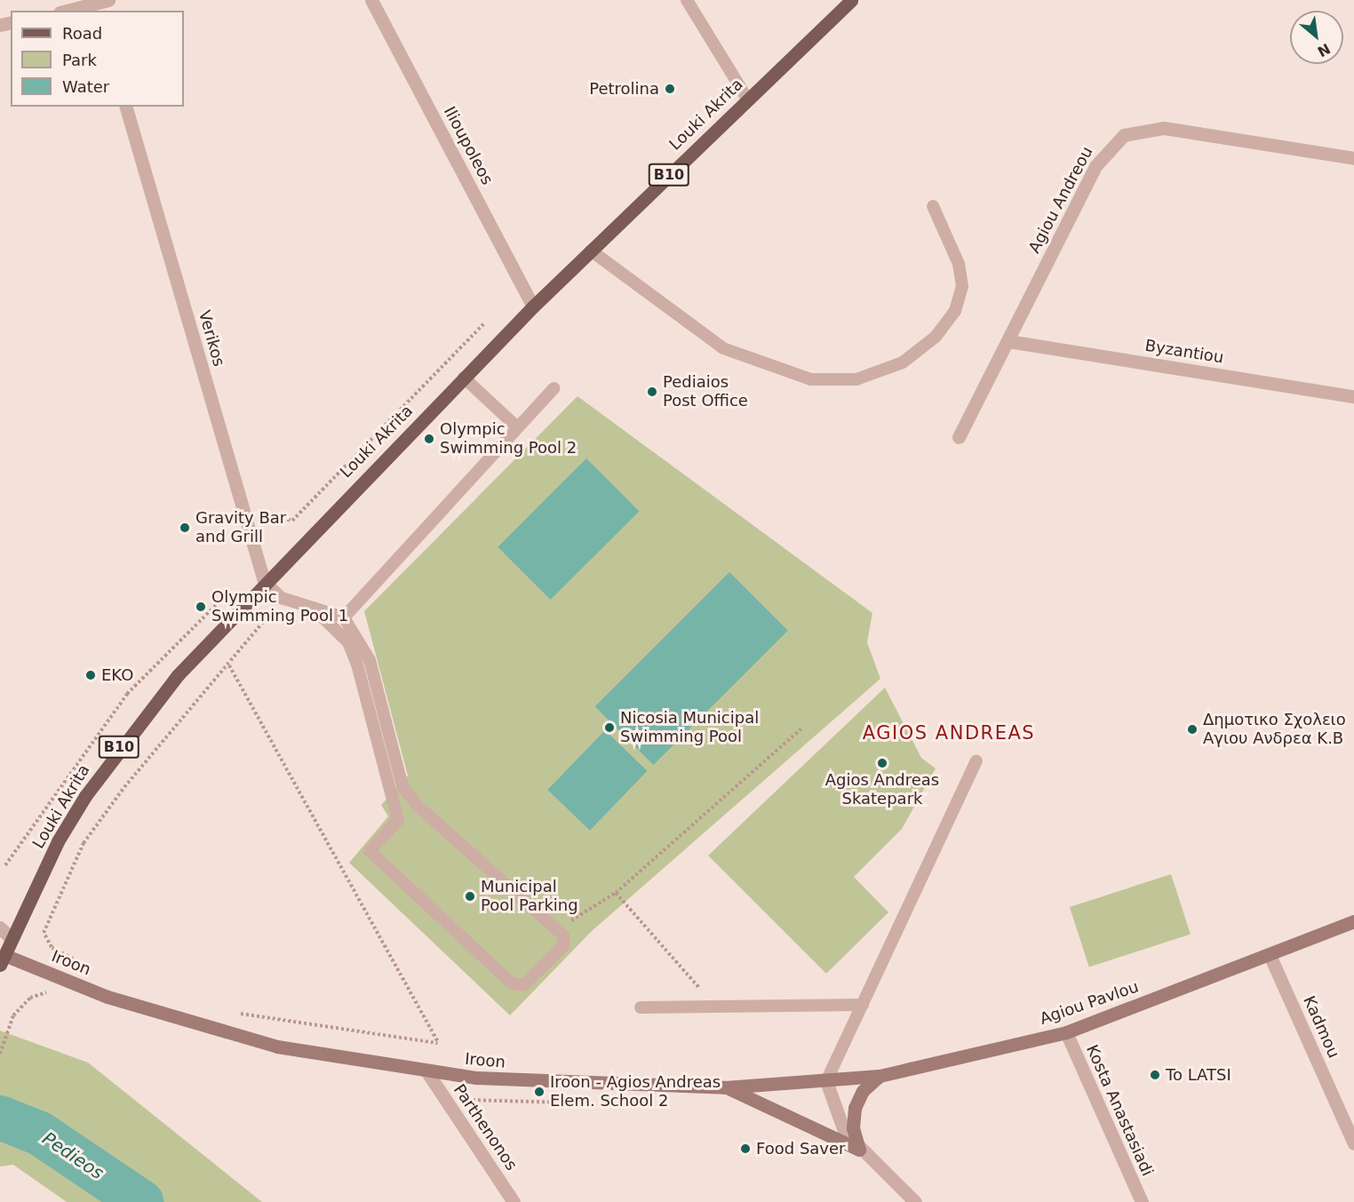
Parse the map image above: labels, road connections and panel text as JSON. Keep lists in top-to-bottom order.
{
  "streets": {
    "main road": [
      "Louki Akrita",
      "B10",
      "Iroon",
      "Agiou Pavlou"
    ],
    "street": [
      "Ilioupoleos",
      "Agiou Andreou",
      "Verikos",
      "Byzantiou",
      "Kadmou",
      "Kosta Anastasiadi",
      "Parthenonos"
    ]
  },
  "crossings": [
    ["Louki Akrita", "Ilioupoleos"],
    ["Louki Akrita", "Verikos"],
    ["Louki Akrita", "Iroon"],
    ["Agiou Andreou", "Byzantiou"],
    ["Iroon", "Agiou Pavlou"],
    ["Iroon", "Parthenonos"],
    ["Agiou Pavlou", "Kadmou"],
    ["Agiou Pavlou", "Kosta Anastasiadi"]
  ],
  "districts": ["AGIOS ANDREAS"],
  "water": ["Pedieos"],
  "places": [
    "Petrolina",
    "Pediaios Post Office",
    "Olympic Swimming Pool 2",
    "Gravity Bar and Grill",
    "Olympic Swimming Pool 1",
    "EKO",
    "Nicosia Municipal Swimming Pool",
    "Δημοτικο Σχολειο Αγιου Ανδρεα Κ.Β",
    "Agios Andreas Skatepark",
    "Municipal Pool Parking",
    "To LATSI",
    "Iroon - Agios Andreas Elem. School 2",
    "Food Saver"
  ],
  "legend": ["Road", "Park", "Water"],
  "north": "bottom right"
}
